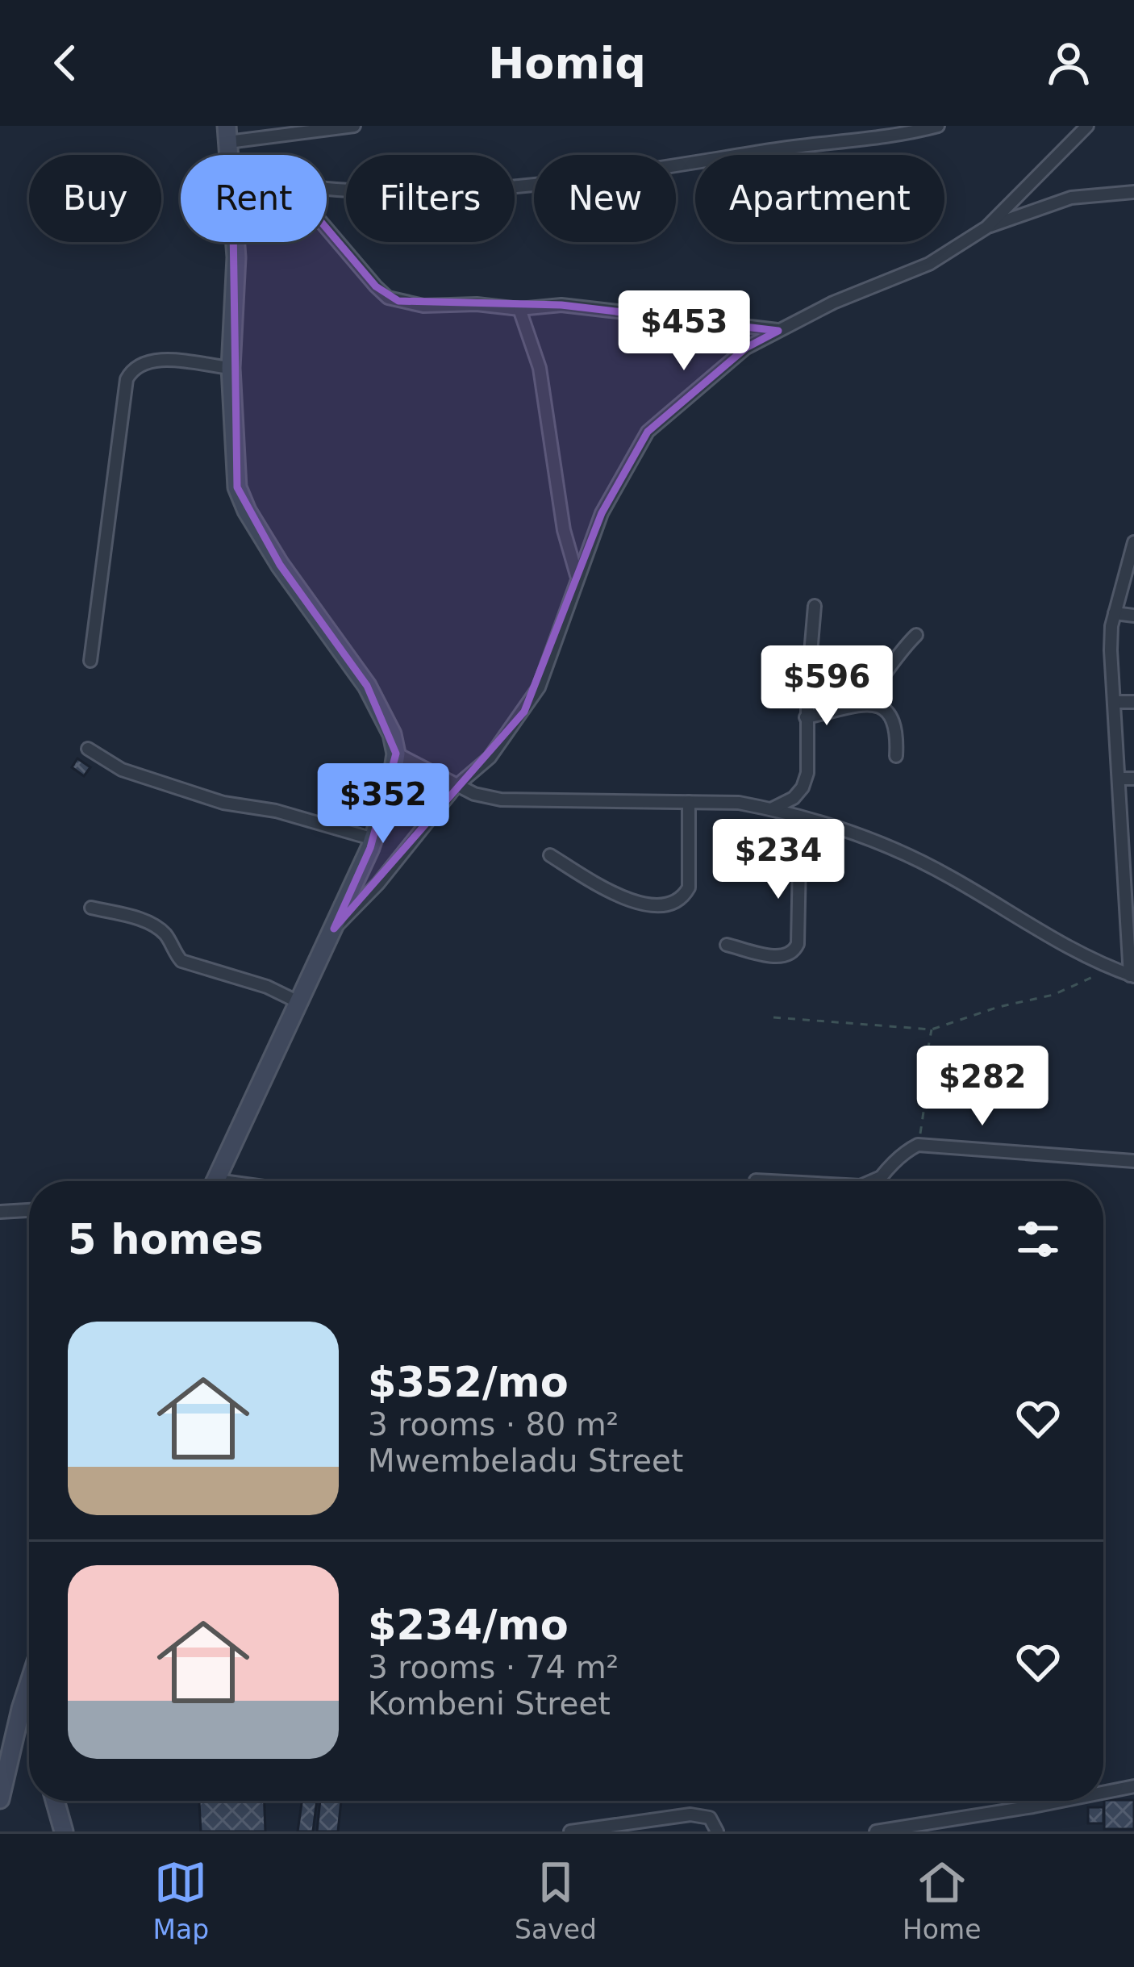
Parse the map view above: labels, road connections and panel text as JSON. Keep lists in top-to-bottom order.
{
  "page": {
    "header": "Homiq",
    "chip": [
      "Buy",
      "Rent",
      "Filters",
      "New",
      "Apartment"
    ],
    "price": [
      "$453",
      "$596",
      "$352",
      "$234",
      "$282"
    ],
    "heading": "5 homes",
    "list": [
      {
        "name": "$352/mo",
        "note": "3 rooms · 80 m² · Mwembeladu Street"
      },
      {
        "name": "$234/mo",
        "note": "3 rooms · 74 m² · Kombeni Street"
      }
    ],
    "tabs": ["Map", "Saved", "Home"]
  }
}
